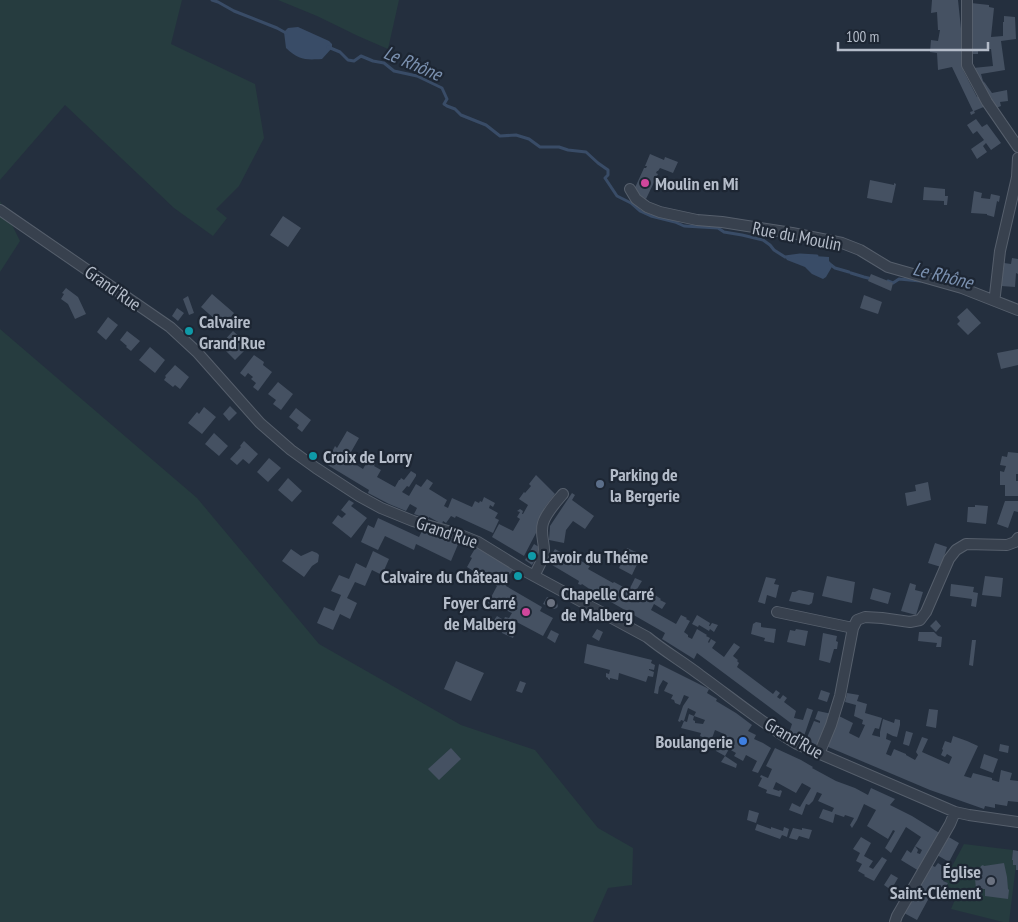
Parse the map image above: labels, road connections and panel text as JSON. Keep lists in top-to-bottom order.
{
  "streets": {
    "street": ["Rue du Moulin", "Grand'Rue"]
  },
  "water": ["Le Rhône"],
  "places": [
    "Moulin en Mi",
    "Calvaire Grand'Rue",
    "Croix de Lorry",
    "Parking de la Bergerie",
    "Lavoir du Théme",
    "Calvaire du Château",
    "Chapelle Carré de Malberg",
    "Foyer Carré de Malberg",
    "Boulangerie",
    "Église Saint-Clément"
  ],
  "scale_bar": "100 m"
}
